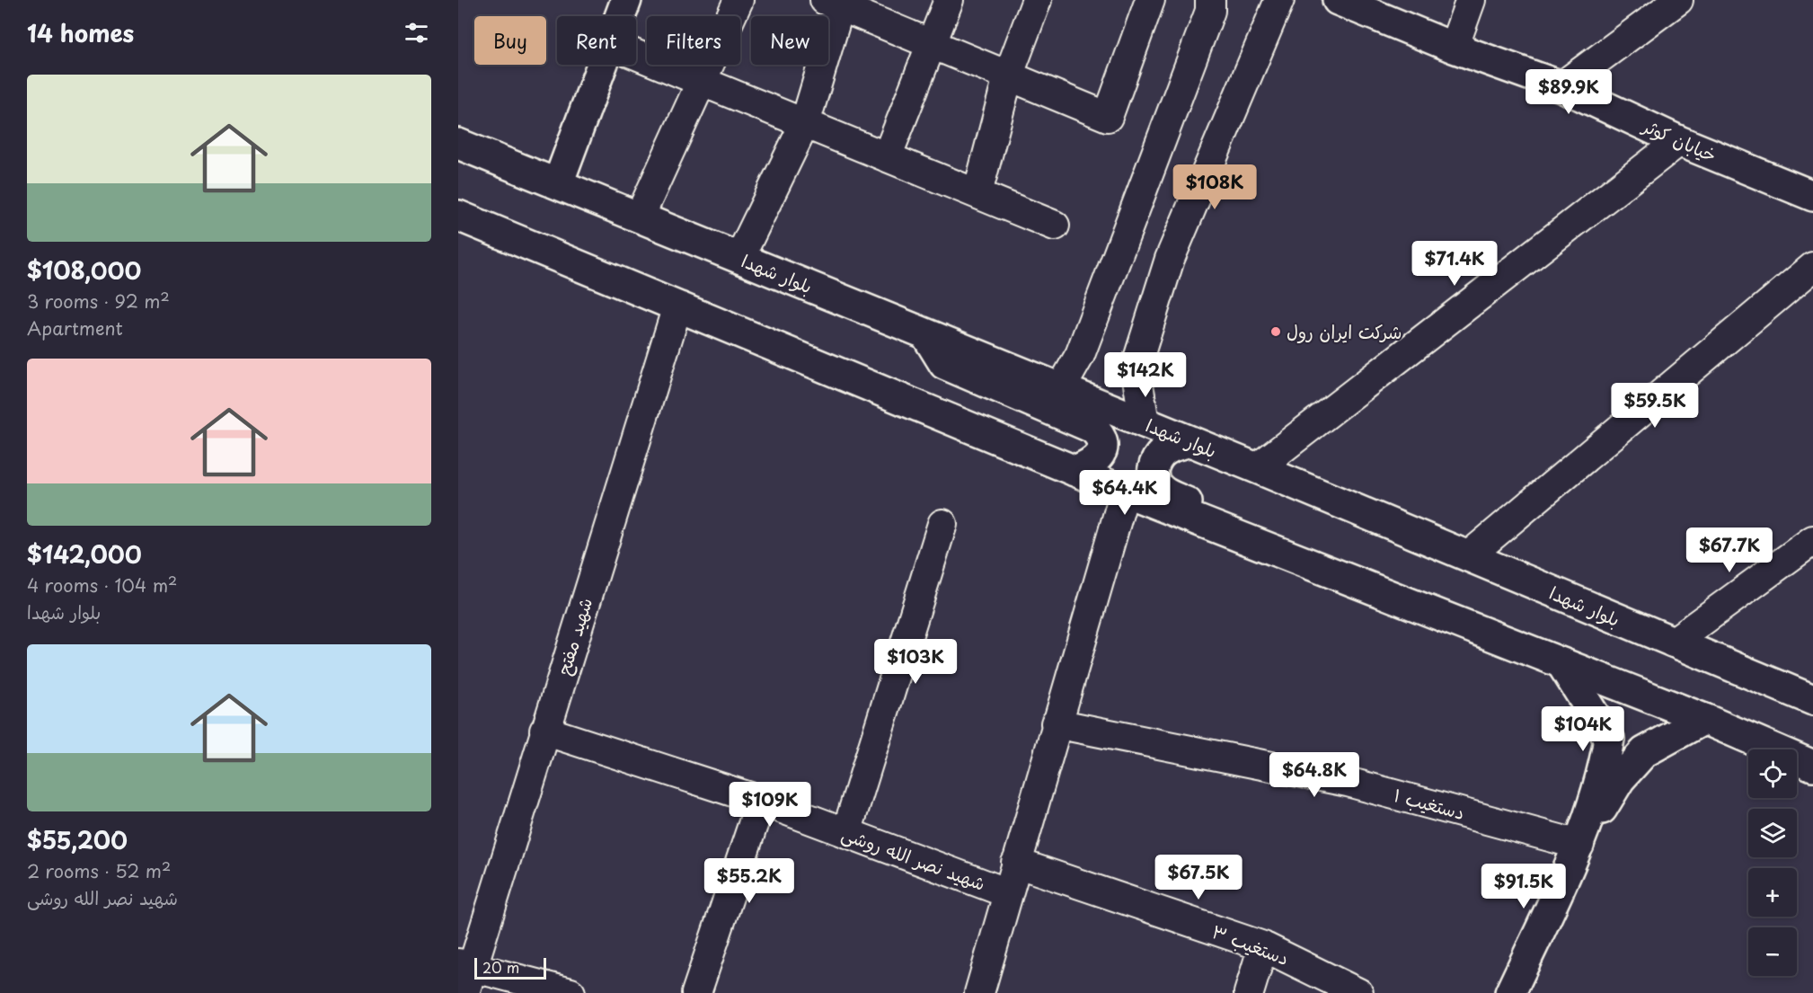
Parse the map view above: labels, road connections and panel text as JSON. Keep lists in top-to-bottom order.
{
  "streets": {
    "main road": ["خیابان کوثر", "بلوار شهدا"],
    "street": [
      "شهید مفتح",
      "دستغیب ۱",
      "شهید نصر الله روشی",
      "دستغیب ۳"
    ]
  },
  "crossings": [
    ["شهید مفتح", "شهید نصر الله روشی"]
  ],
  "places": ["شرکت ایران رول"],
  "scale_bar": "20 m",
  "page": {
    "heading": "14 homes",
    "chip": [
      "Buy",
      "Rent",
      "Filters",
      "New"
    ],
    "list": [
      {
        "name": "$108,000",
        "note": "3 rooms · 92 m² · Apartment"
      },
      {
        "name": "$142,000",
        "note": "4 rooms · 104 m² · بلوار شهدا"
      },
      {
        "name": "$55,200",
        "note": "2 rooms · 52 m² · شهید نصر الله روشی"
      }
    ],
    "price": [
      "$89.9K",
      "$108K",
      "$71.4K",
      "$142K",
      "$59.5K",
      "$64.4K",
      "$67.7K",
      "$103K",
      "$104K",
      "$64.8K",
      "$109K",
      "$67.5K",
      "$55.2K",
      "$91.5K"
    ],
    "map_buttons": ["+", "−"],
    "scale": "20 m"
  }
}
